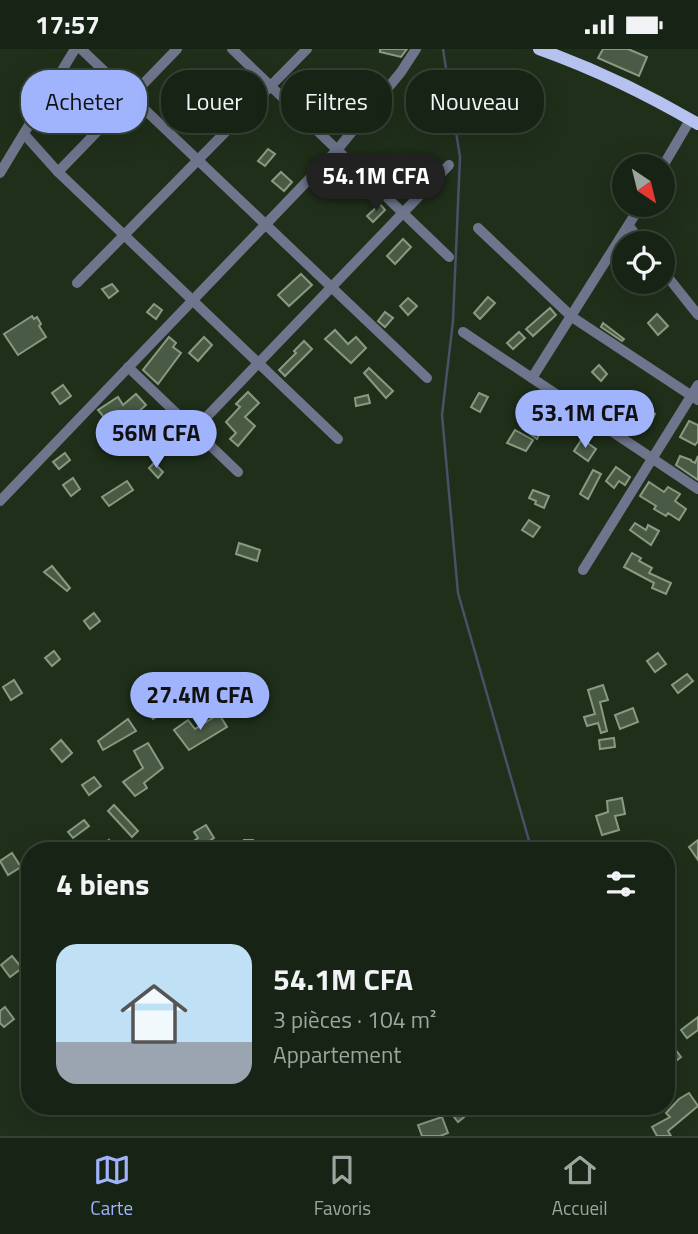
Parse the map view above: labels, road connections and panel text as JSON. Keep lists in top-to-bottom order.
{
  "north": "bottom right",
  "page": {
    "status": "17:57",
    "chip": [
      "Acheter",
      "Louer",
      "Filtres",
      "Nouveau"
    ],
    "price": [
      "54.1M CFA",
      "53.1M CFA",
      "56M CFA",
      "27.4M CFA"
    ],
    "heading": "4 biens",
    "list": [
      {
        "name": "54.1M CFA",
        "note": "3 pièces · 104 m² · Appartement"
      }
    ],
    "tabs": ["Carte", "Favoris", "Accueil"]
  }
}
